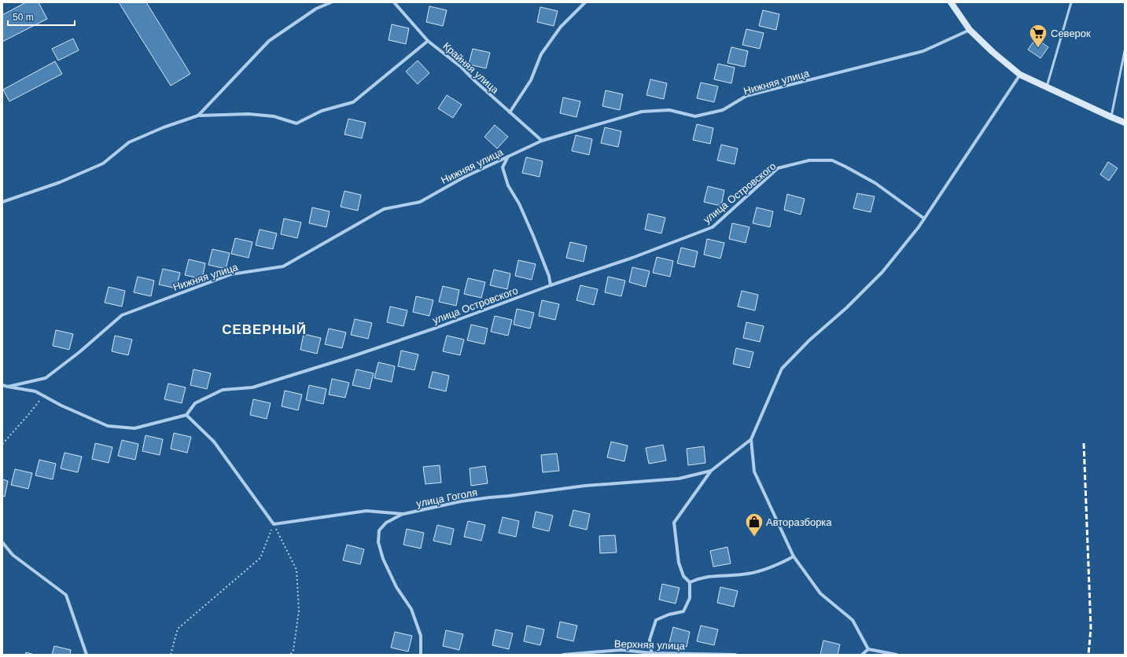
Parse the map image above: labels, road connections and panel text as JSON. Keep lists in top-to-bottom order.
{
  "streets": {
    "street": [
      "Крайняя улица",
      "Нижняя улица",
      "улица Островского",
      "улица Гоголя",
      "Верхняя улица"
    ]
  },
  "crossings": [
    ["Крайняя улица", "Нижняя улица"]
  ],
  "districts": ["СЕВЕРНЫЙ"],
  "places": {
    "supermarket": ["Северок"],
    "shop": ["Авторазборка"]
  },
  "scale_bar": "50 m"
}
